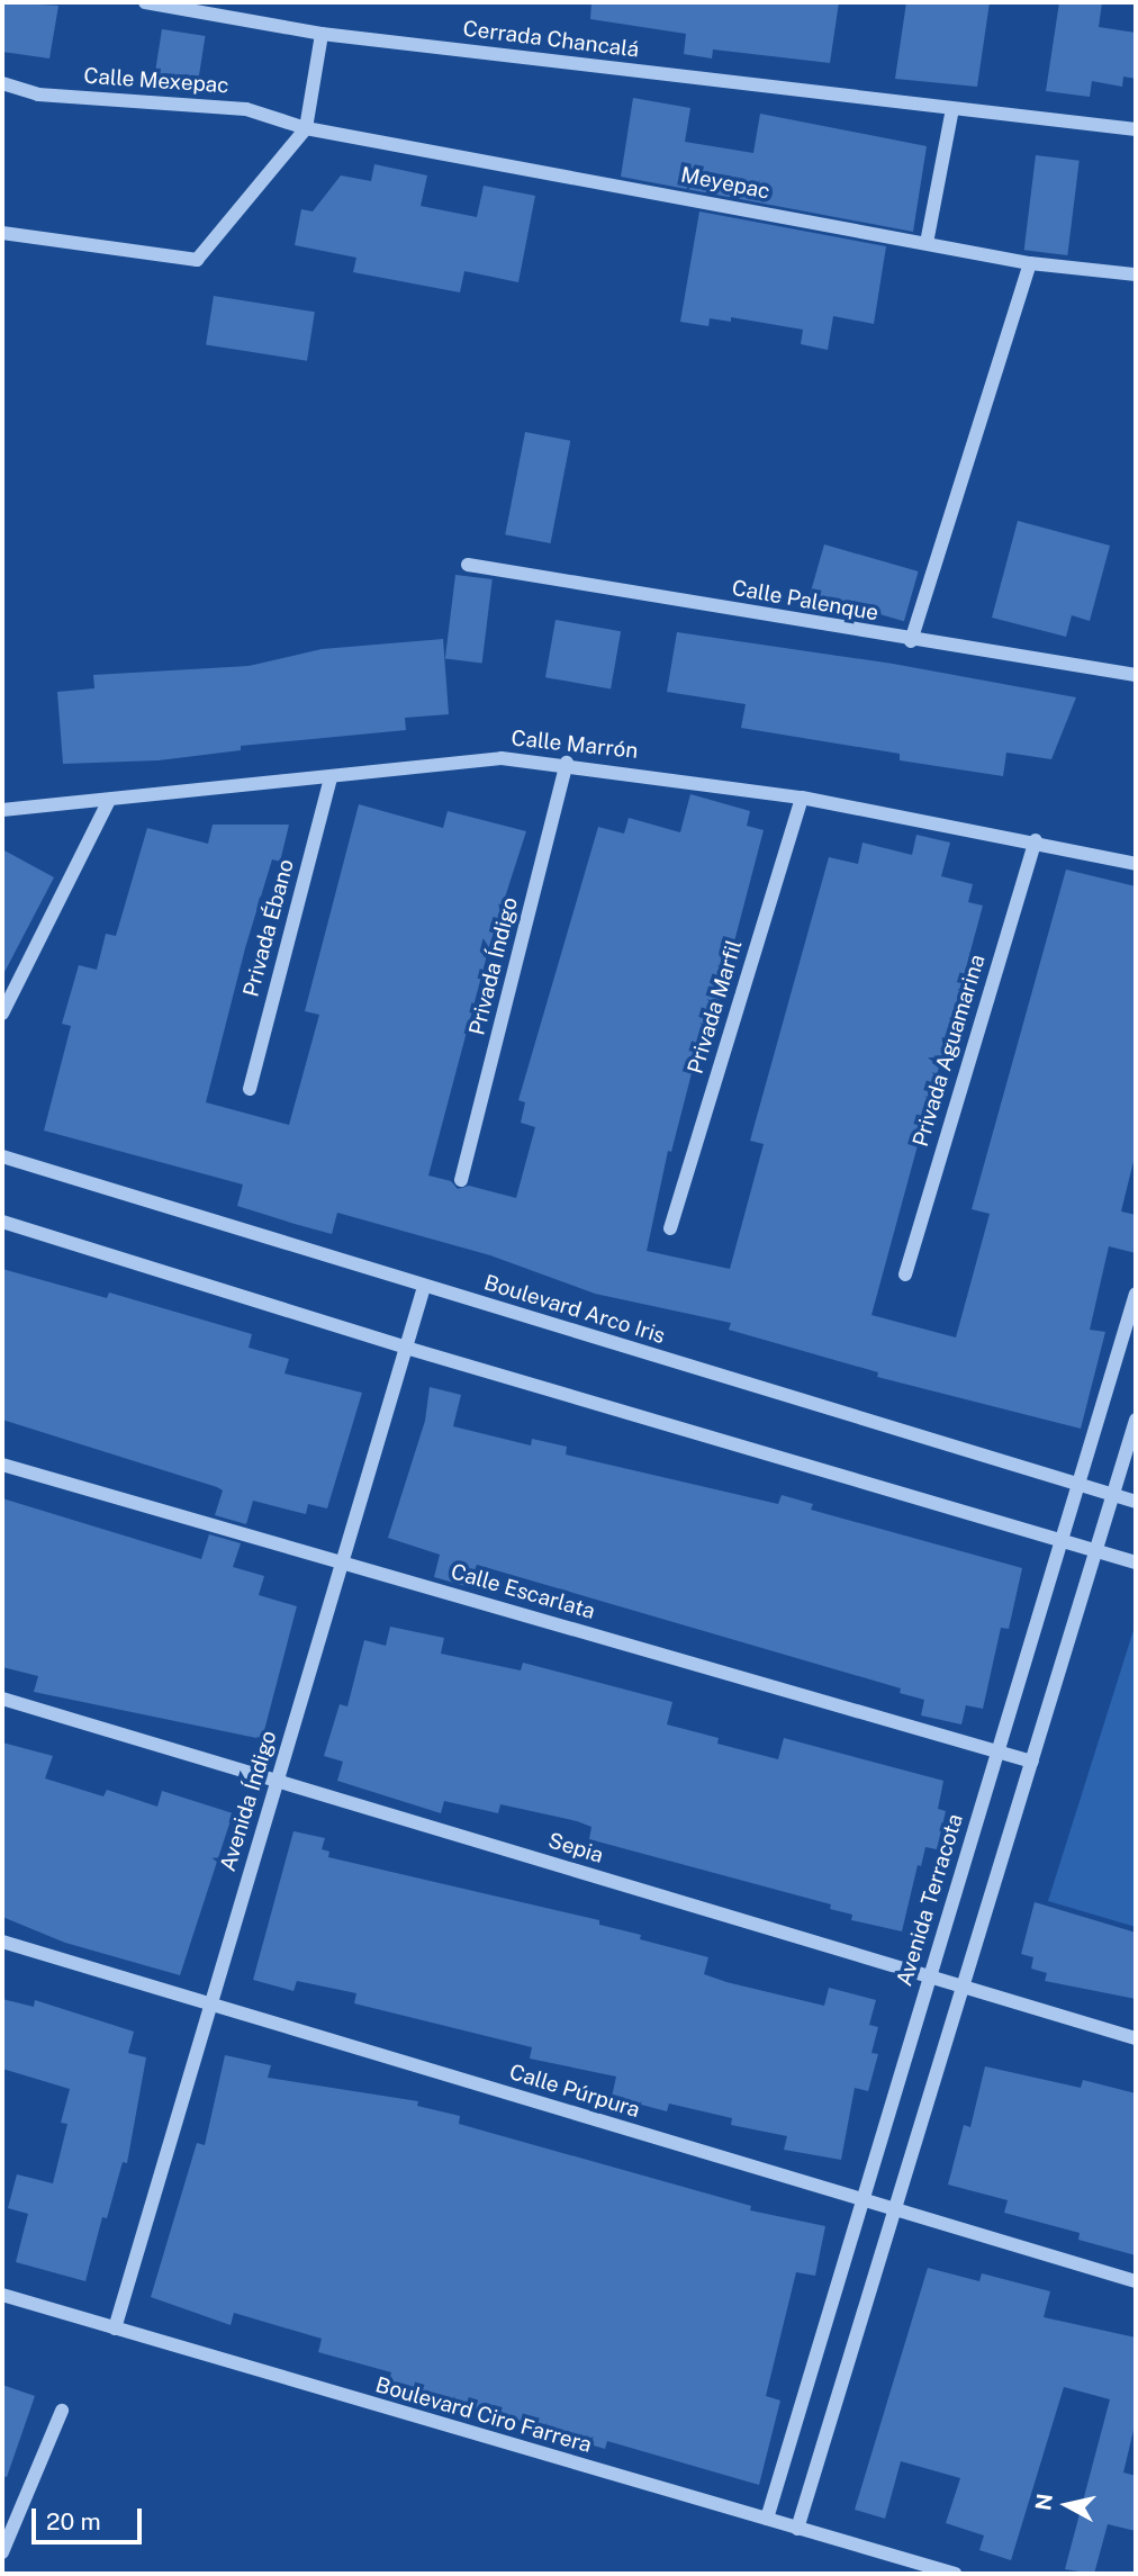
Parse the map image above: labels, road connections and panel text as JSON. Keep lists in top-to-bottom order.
{
  "streets": {
    "street": [
      "Cerrada Chancalá",
      "Calle Mexepac",
      "Meyepac",
      "Calle Palenque",
      "Calle Marrón",
      "Privada Ébano",
      "Privada Índigo",
      "Privada Marfil",
      "Privada Aguamarina",
      "Boulevard Arco Iris",
      "Calle Escarlata",
      "Avenida Índigo",
      "Sepia",
      "Avenida Terracota",
      "Calle Púrpura",
      "Boulevard Ciro Farrera"
    ]
  },
  "crossings": [
    ["Calle Mexepac", "Meyepac"],
    ["Calle Marrón", "Privada Ébano"],
    ["Calle Marrón", "Privada Índigo"],
    ["Calle Marrón", "Privada Marfil"],
    ["Calle Marrón", "Privada Aguamarina"],
    ["Boulevard Arco Iris", "Avenida Índigo"],
    ["Boulevard Arco Iris", "Avenida Terracota"],
    ["Calle Escarlata", "Avenida Índigo"],
    ["Calle Escarlata", "Avenida Terracota"],
    ["Avenida Índigo", "Sepia"],
    ["Avenida Índigo", "Calle Púrpura"],
    ["Avenida Índigo", "Boulevard Ciro Farrera"],
    ["Sepia", "Avenida Terracota"],
    ["Avenida Terracota", "Calle Púrpura"],
    ["Avenida Terracota", "Boulevard Ciro Farrera"]
  ],
  "scale_bar": "20 m",
  "north": "left"
}
